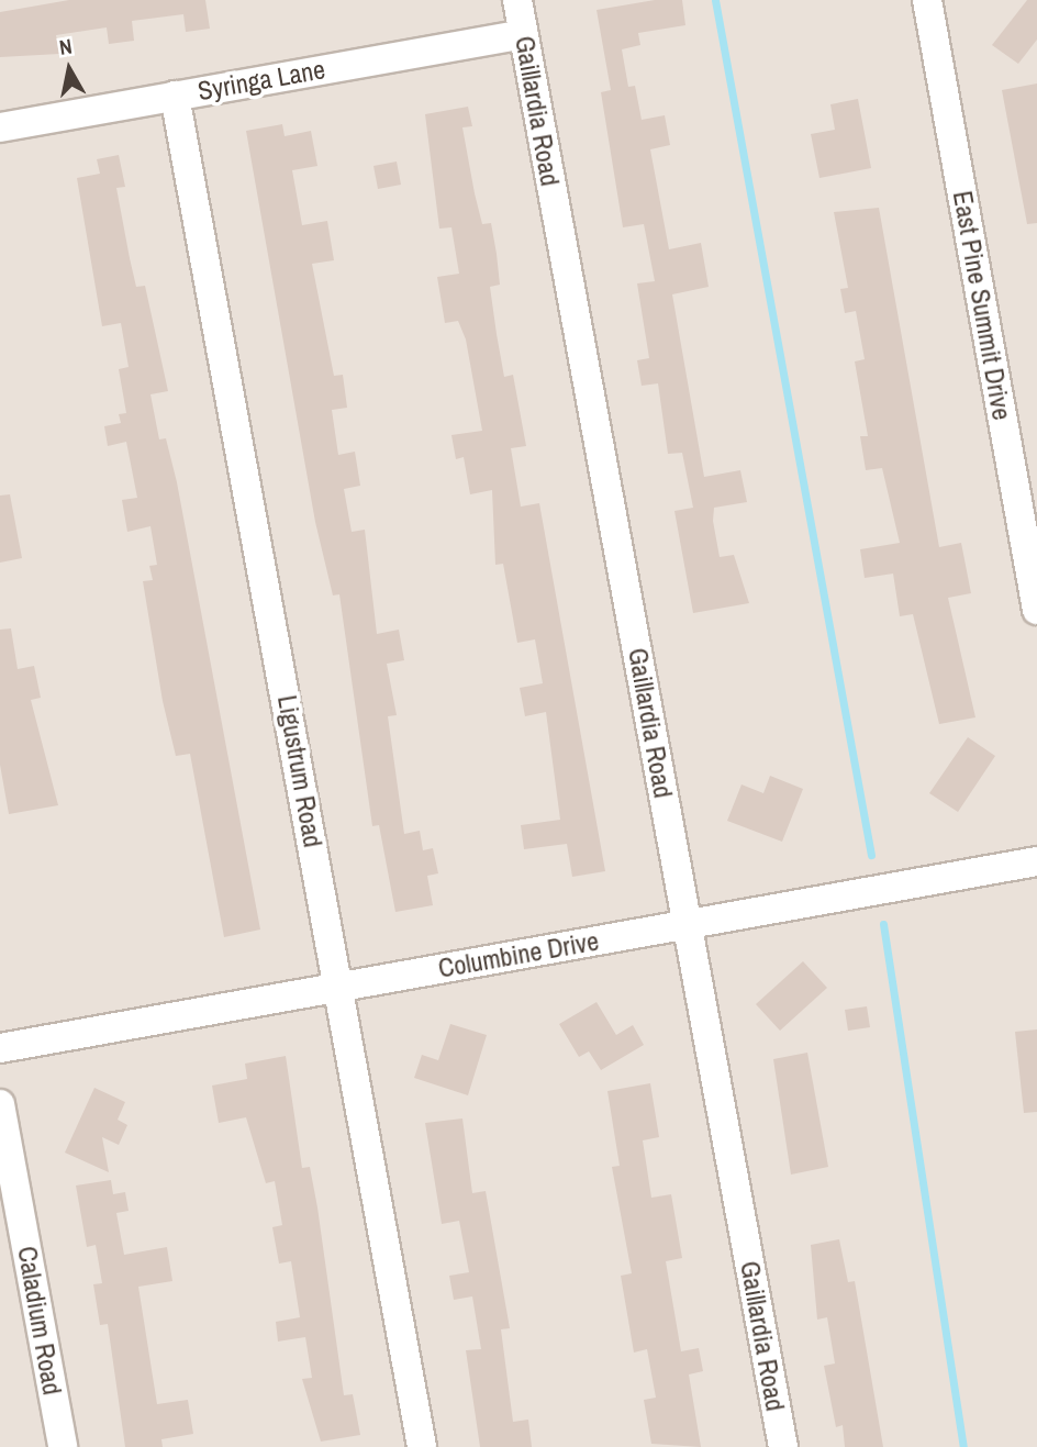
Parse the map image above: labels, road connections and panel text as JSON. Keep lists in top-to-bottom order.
{
  "streets": {
    "street": [
      "Syringa Lane",
      "Gaillardia Road",
      "East Pine Summit Drive",
      "Ligustrum Road",
      "Columbine Drive",
      "Caladium Road"
    ]
  },
  "crossings": [
    ["Syringa Lane", "Gaillardia Road"],
    ["Syringa Lane", "Ligustrum Road"],
    ["Gaillardia Road", "Columbine Drive"],
    ["Ligustrum Road", "Columbine Drive"]
  ],
  "north": "top"
}
